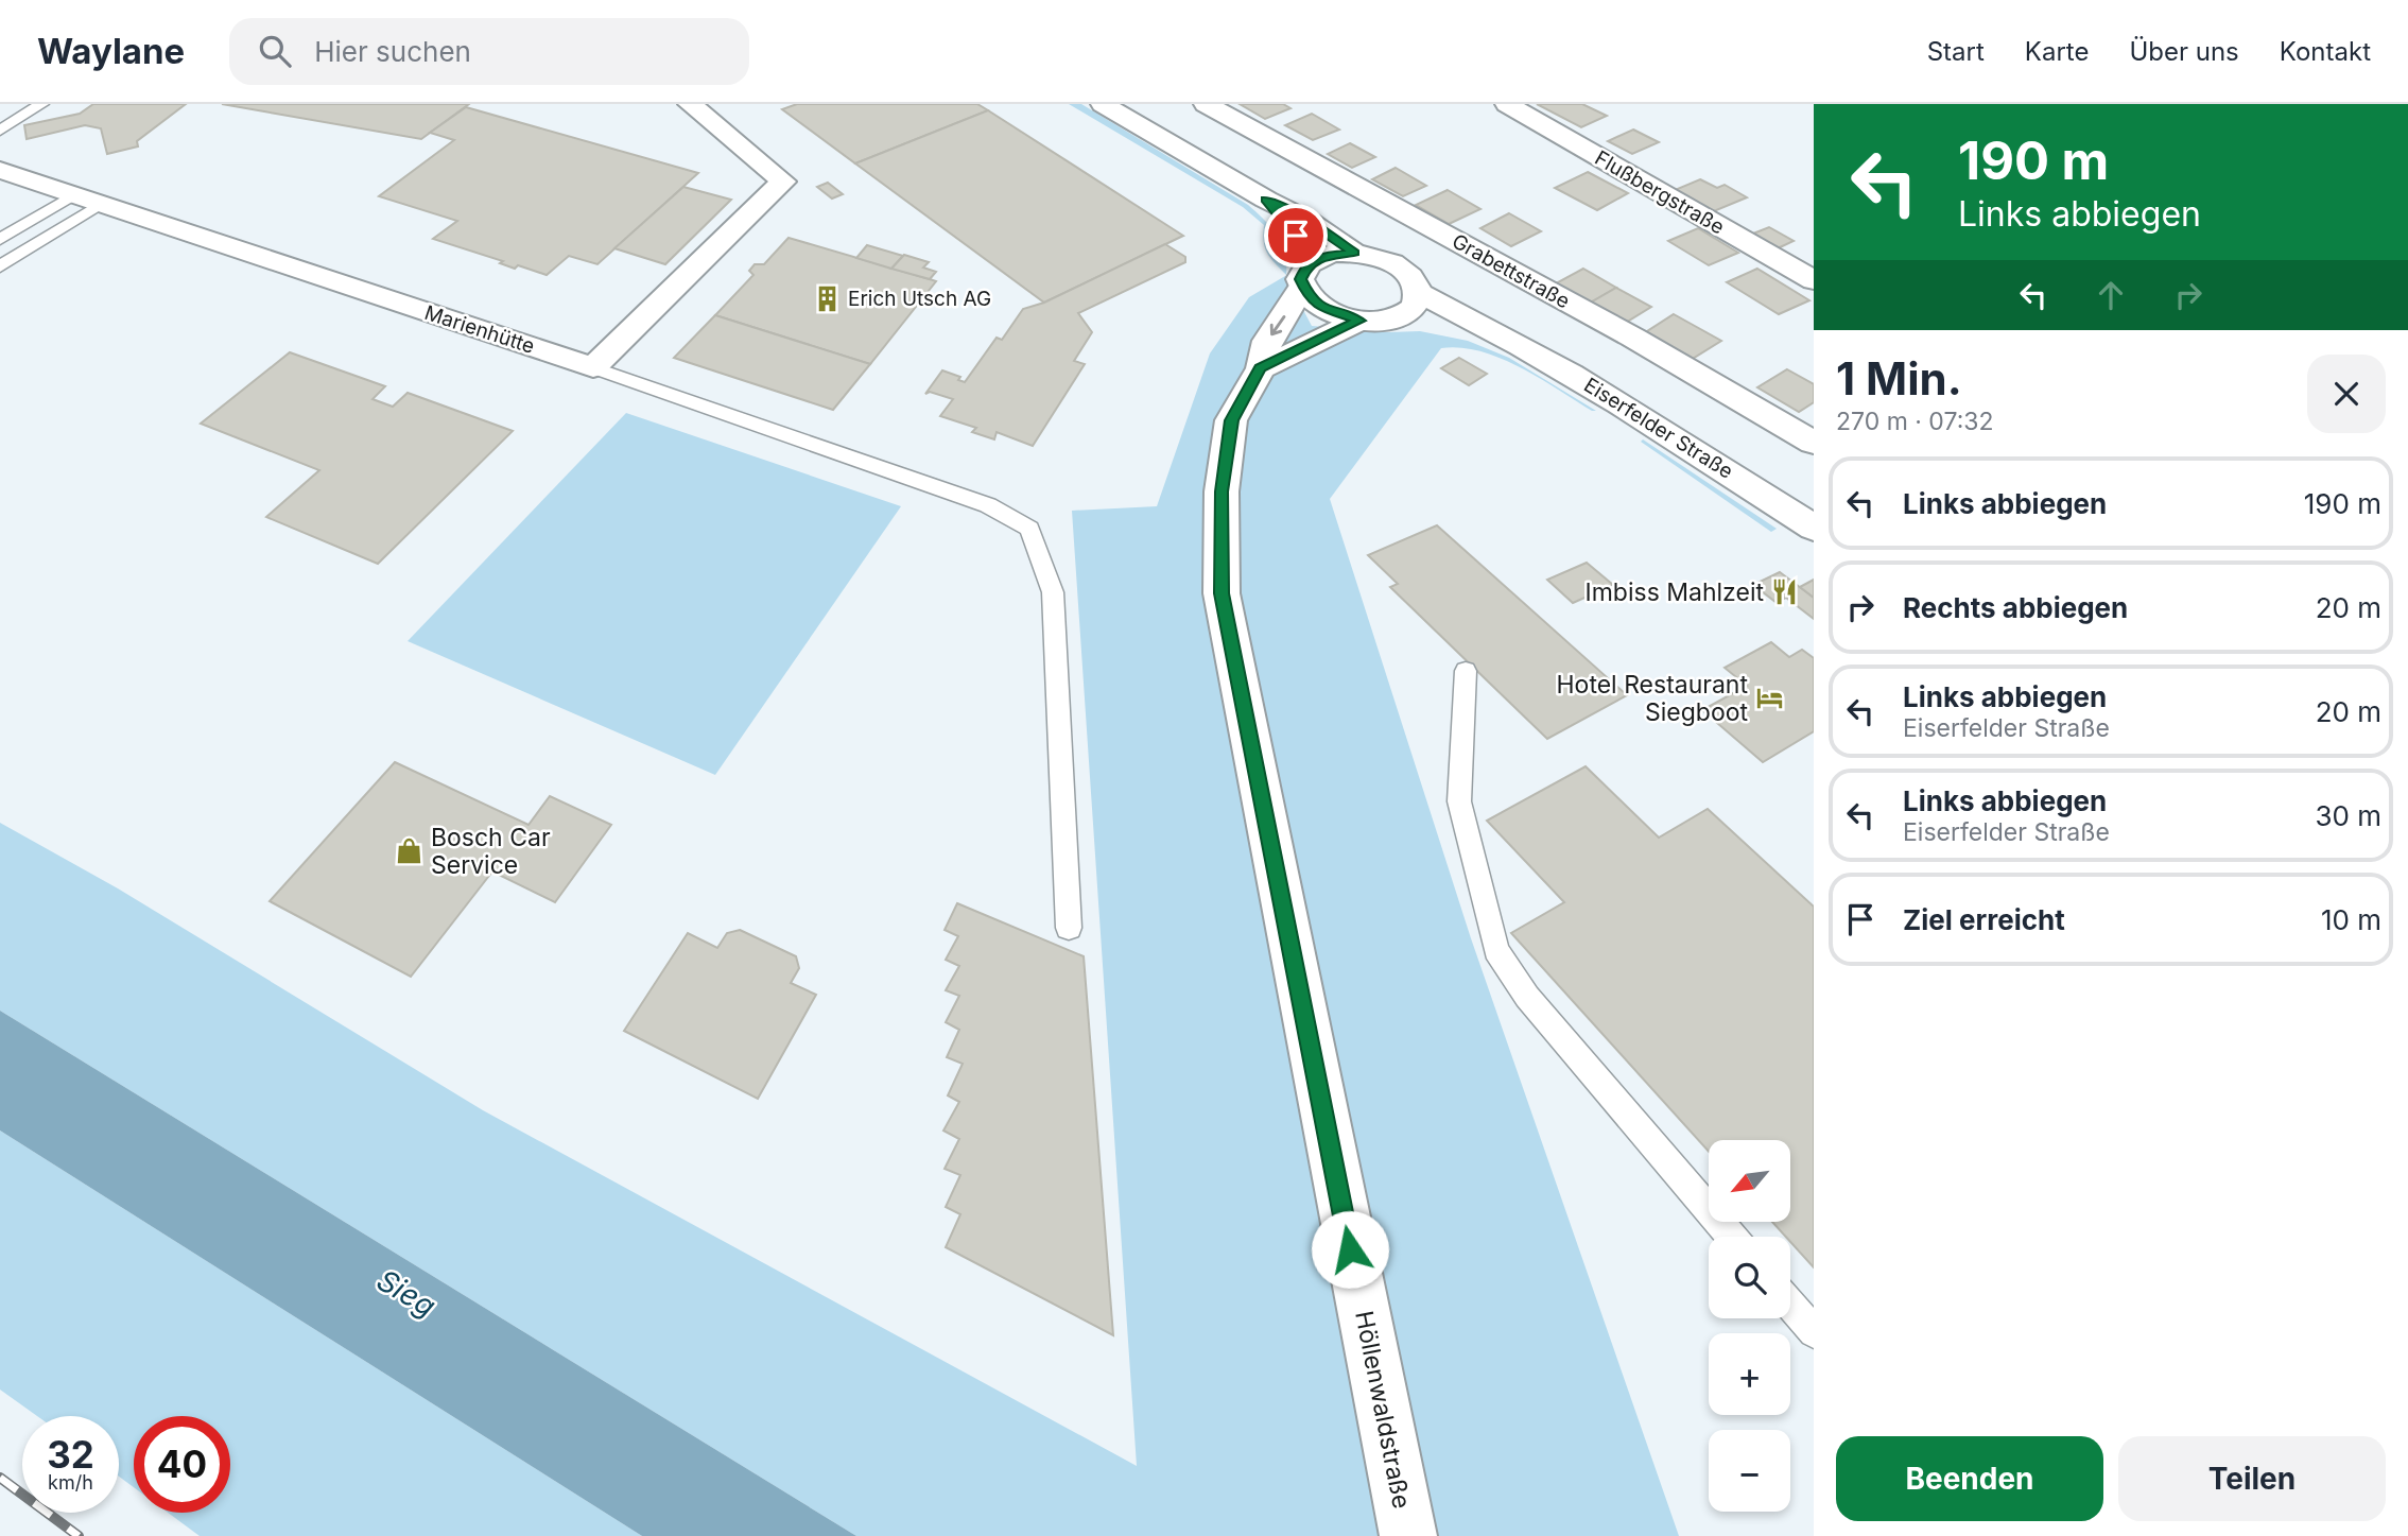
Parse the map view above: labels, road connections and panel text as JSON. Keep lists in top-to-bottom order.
{
  "streets": {
    "street": [
      "Flußbergstraße",
      "Grabettstraße",
      "Marienhütte",
      "Eiserfelder Straße",
      "Höllenwaldstraße"
    ]
  },
  "crossings": [
    ["Eiserfelder Straße", "Höllenwaldstraße"]
  ],
  "water": ["Sieg"],
  "places": {
    "building": ["Erich Utsch AG"],
    "restaurant": ["Imbiss Mahlzeit"],
    "hotel": ["Hotel Restaurant Siegboot"],
    "shop": ["Bosch Car Service"]
  },
  "north": "bottom left",
  "page": {
    "header": "Waylane",
    "search": "Hier suchen",
    "nav": [
      "Start",
      "Karte",
      "Über uns",
      "Kontakt"
    ],
    "turn": ["190 m", "Links abbiegen"],
    "heading": ["1 Min.", "270 m · 07:32"],
    "list": [
      {
        "name": "Links abbiegen",
        "value": "190 m"
      },
      {
        "name": "Rechts abbiegen",
        "value": "20 m"
      },
      {
        "name": "Links abbiegen",
        "note": "Eiserfelder Straße",
        "value": "20 m"
      },
      {
        "name": "Links abbiegen",
        "note": "Eiserfelder Straße",
        "value": "30 m"
      },
      {
        "name": "Ziel erreicht",
        "value": "10 m"
      }
    ],
    "map_buttons": ["+", "−"],
    "speed": "32 km/h",
    "limit": "40",
    "buttons": ["Beenden", "Teilen"]
  }
}
